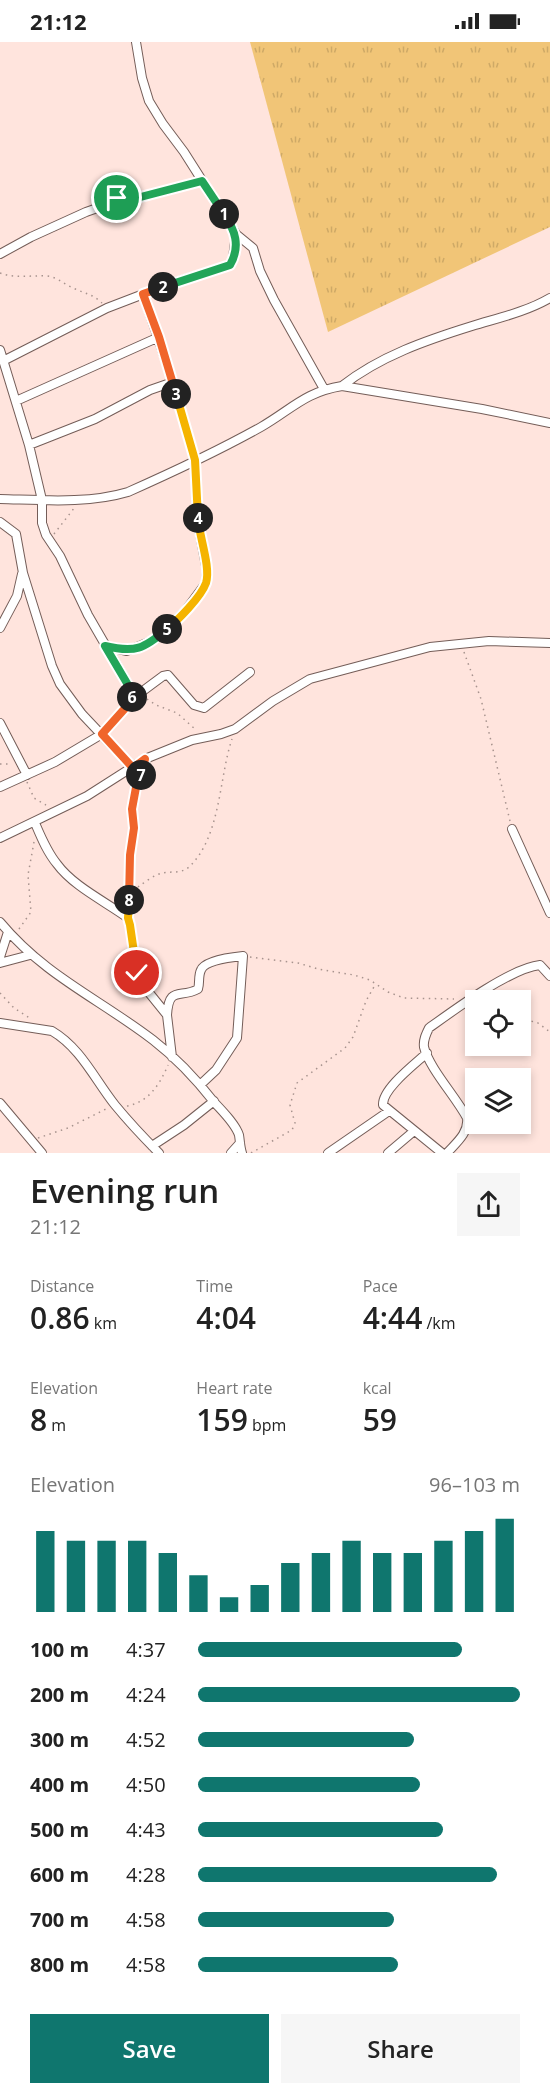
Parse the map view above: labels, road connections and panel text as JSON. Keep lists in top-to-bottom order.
{
  "page": {
    "status": "21:12",
    "pins": [
      "1",
      "2",
      "3",
      "4",
      "5",
      "6",
      "7",
      "8"
    ],
    "heading": ["Evening run", "21:12"],
    "stats": [
      ["Distance", "0.86 km"],
      ["Time", "4:04"],
      ["Pace", "4:44 /km"],
      ["Elevation", "8 m"],
      ["Heart rate", "159 bpm"],
      ["kcal", "59"]
    ],
    "chart": ["Elevation", "96–103 m"],
    "list": [
      {
        "name": "100 m",
        "note": "4:37"
      },
      {
        "name": "200 m",
        "note": "4:24"
      },
      {
        "name": "300 m",
        "note": "4:52"
      },
      {
        "name": "400 m",
        "note": "4:50"
      },
      {
        "name": "500 m",
        "note": "4:43"
      },
      {
        "name": "600 m",
        "note": "4:28"
      },
      {
        "name": "700 m",
        "note": "4:58"
      },
      {
        "name": "800 m",
        "note": "4:58"
      }
    ],
    "buttons": ["Save", "Share"]
  }
}
